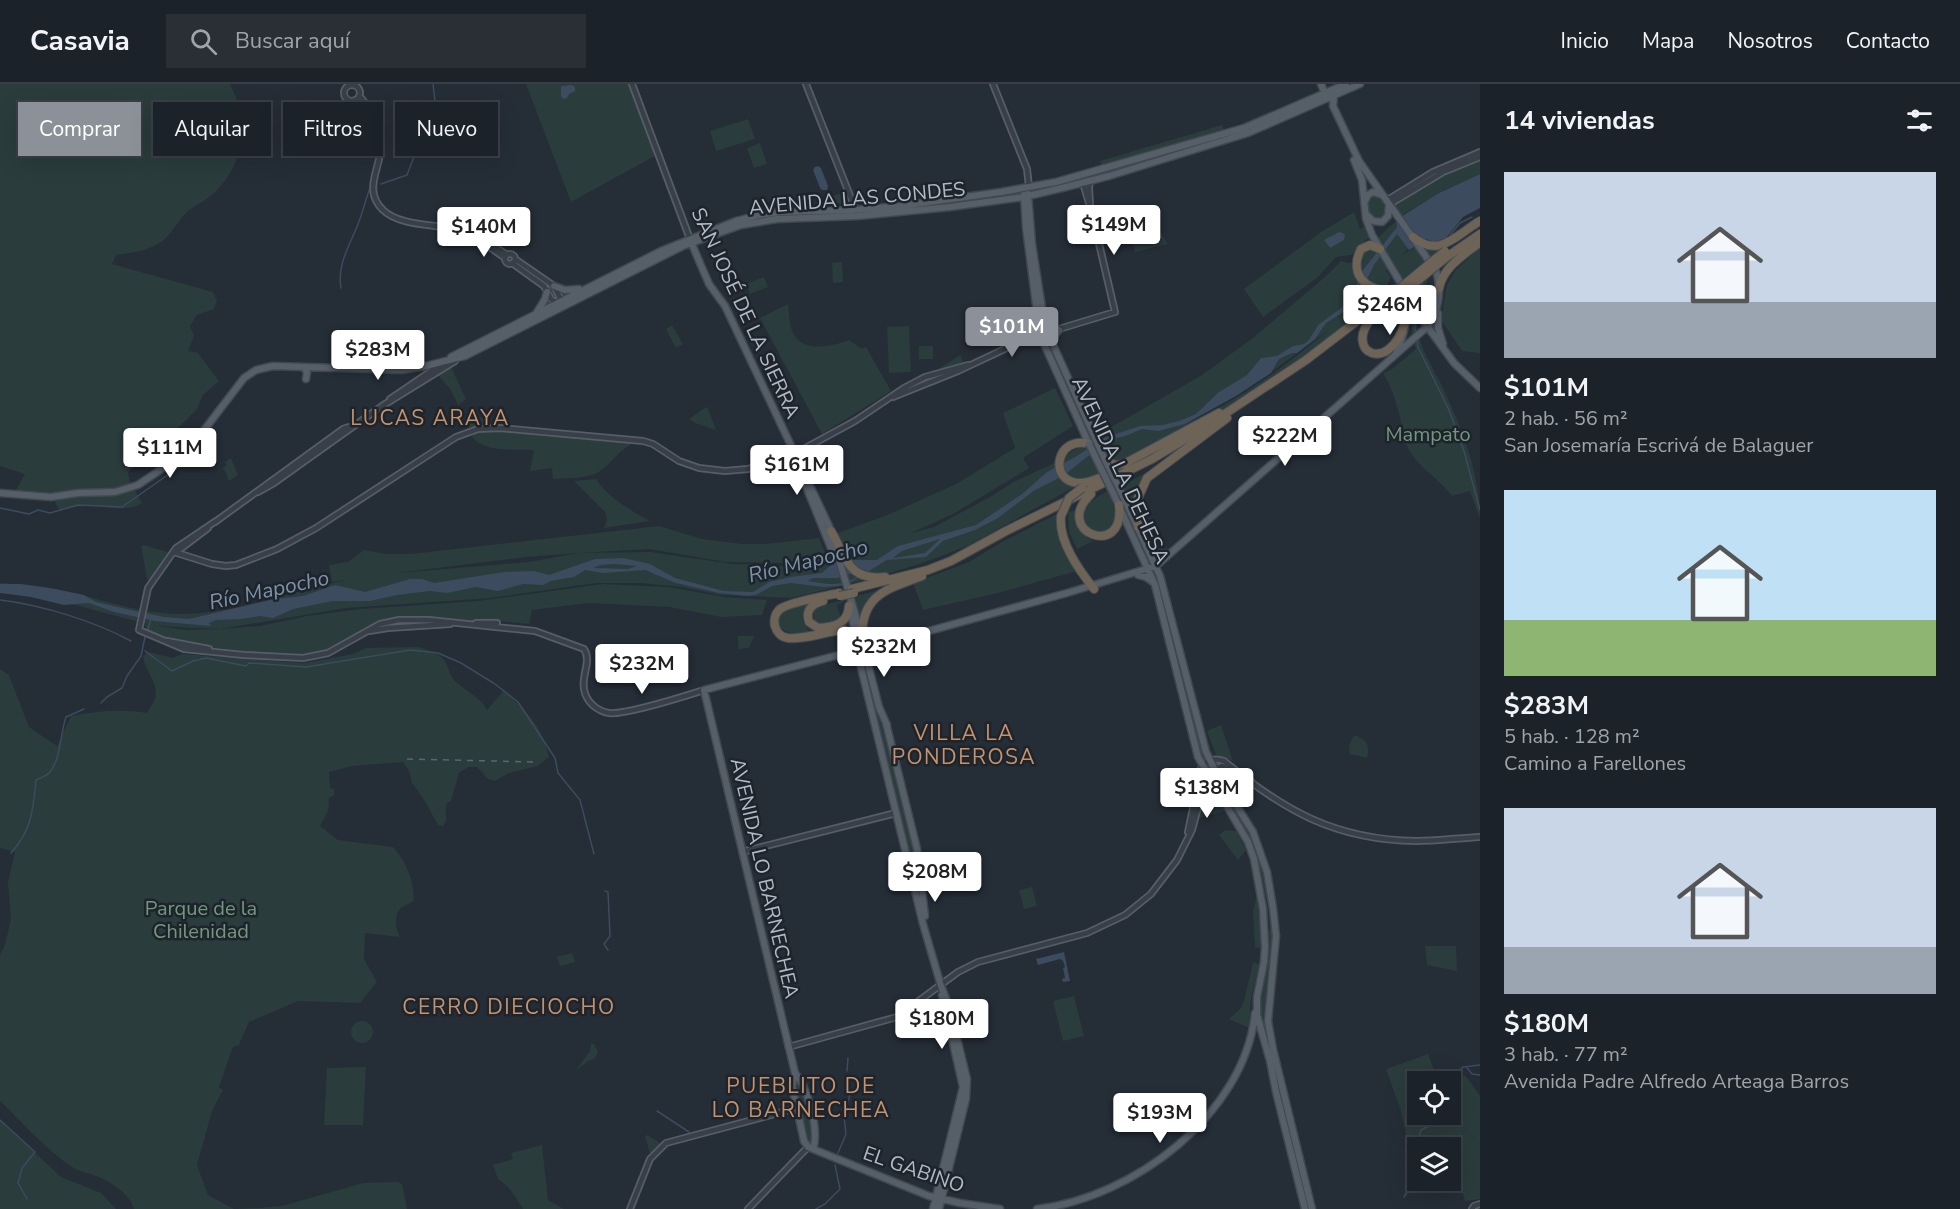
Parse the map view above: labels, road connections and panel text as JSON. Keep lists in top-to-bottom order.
{
  "streets": {
    "main road": [
      "AVENIDA LAS CONDES",
      "SAN JOSÉ DE LA SIERRA",
      "AVENIDA LA DEHESA",
      "AVENIDA LO BARNECHEA",
      "EL GABINO"
    ]
  },
  "crossings": [
    ["AVENIDA LAS CONDES", "SAN JOSÉ DE LA SIERRA"],
    ["AVENIDA LAS CONDES", "AVENIDA LA DEHESA"],
    ["AVENIDA LO BARNECHEA", "EL GABINO"]
  ],
  "districts": [
    "LUCAS ARAYA",
    "VILLA LA PONDEROSA",
    "CERRO DIECIOCHO",
    "PUEBLITO DE LO BARNECHEA"
  ],
  "water": ["Río Mapocho"],
  "parks": ["Mampato", "Parque de la Chilenidad"],
  "page": {
    "header": "Casavia",
    "search": "Buscar aquí",
    "nav": [
      "Inicio",
      "Mapa",
      "Nosotros",
      "Contacto"
    ],
    "heading": "14 viviendas",
    "chip": [
      "Comprar",
      "Alquilar",
      "Filtros",
      "Nuevo"
    ],
    "list": [
      {
        "name": "$101M",
        "note": "2 hab. · 56 m² · San Josemaría Escrivá de Balaguer"
      },
      {
        "name": "$283M",
        "note": "5 hab. · 128 m² · Camino a Farellones"
      },
      {
        "name": "$180M",
        "note": "3 hab. · 77 m² · Avenida Padre Alfredo Arteaga Barros"
      }
    ],
    "price": [
      "$149M",
      "$140M",
      "$246M",
      "$101M",
      "$283M",
      "$222M",
      "$111M",
      "$161M",
      "$232M",
      "$232M",
      "$138M",
      "$208M",
      "$180M",
      "$193M"
    ]
  }
}
